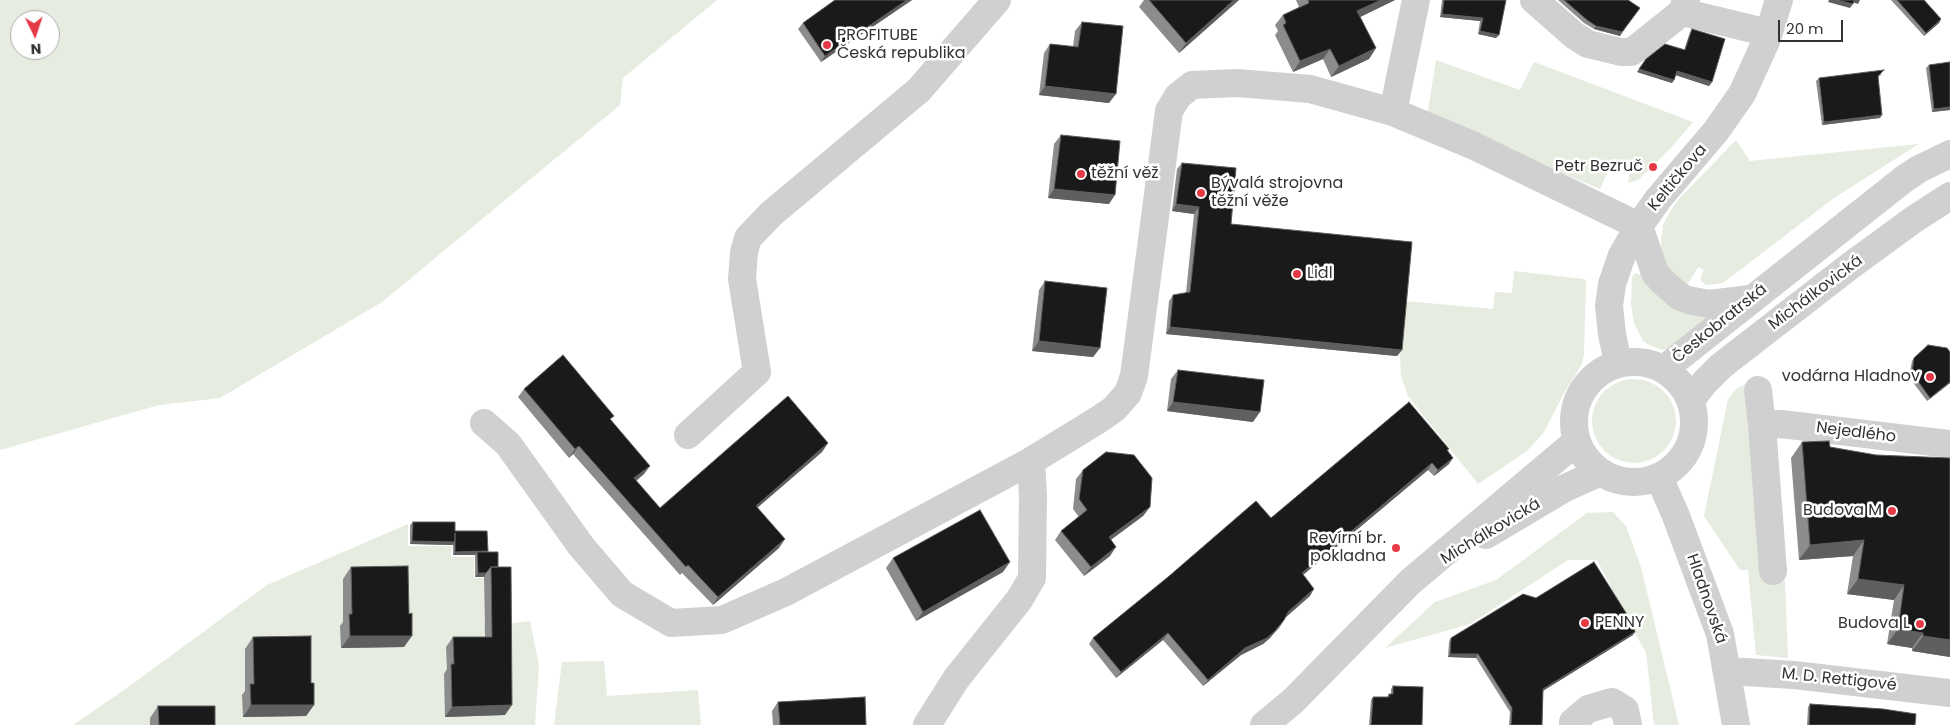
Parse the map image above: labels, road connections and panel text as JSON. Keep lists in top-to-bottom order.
{
  "streets": {
    "street": [
      "Keltičkova",
      "Michálkovická",
      "Českobratrská",
      "Nejedlého",
      "Hladnovská",
      "M. D. Rettigové"
    ]
  },
  "crossings": [
    ["Keltičkova", "Michálkovická"],
    ["Keltičkova", "Českobratrská"],
    ["Keltičkova", "Hladnovská"],
    ["Michálkovická", "Českobratrská"],
    ["Michálkovická", "Hladnovská"],
    ["Českobratrská", "Hladnovská"],
    ["Hladnovská", "M. D. Rettigové"]
  ],
  "places": [
    "PROFITUBE Česká republika",
    "Petr Bezruč",
    "těžní věž",
    "Bývalá strojovna těžní věže",
    "Lidl",
    "vodárna Hladnov",
    "Budova M",
    "Revírní br. pokladna",
    "PENNY",
    "Budova L"
  ],
  "scale_bar": "20 m",
  "north": "bottom"
}
